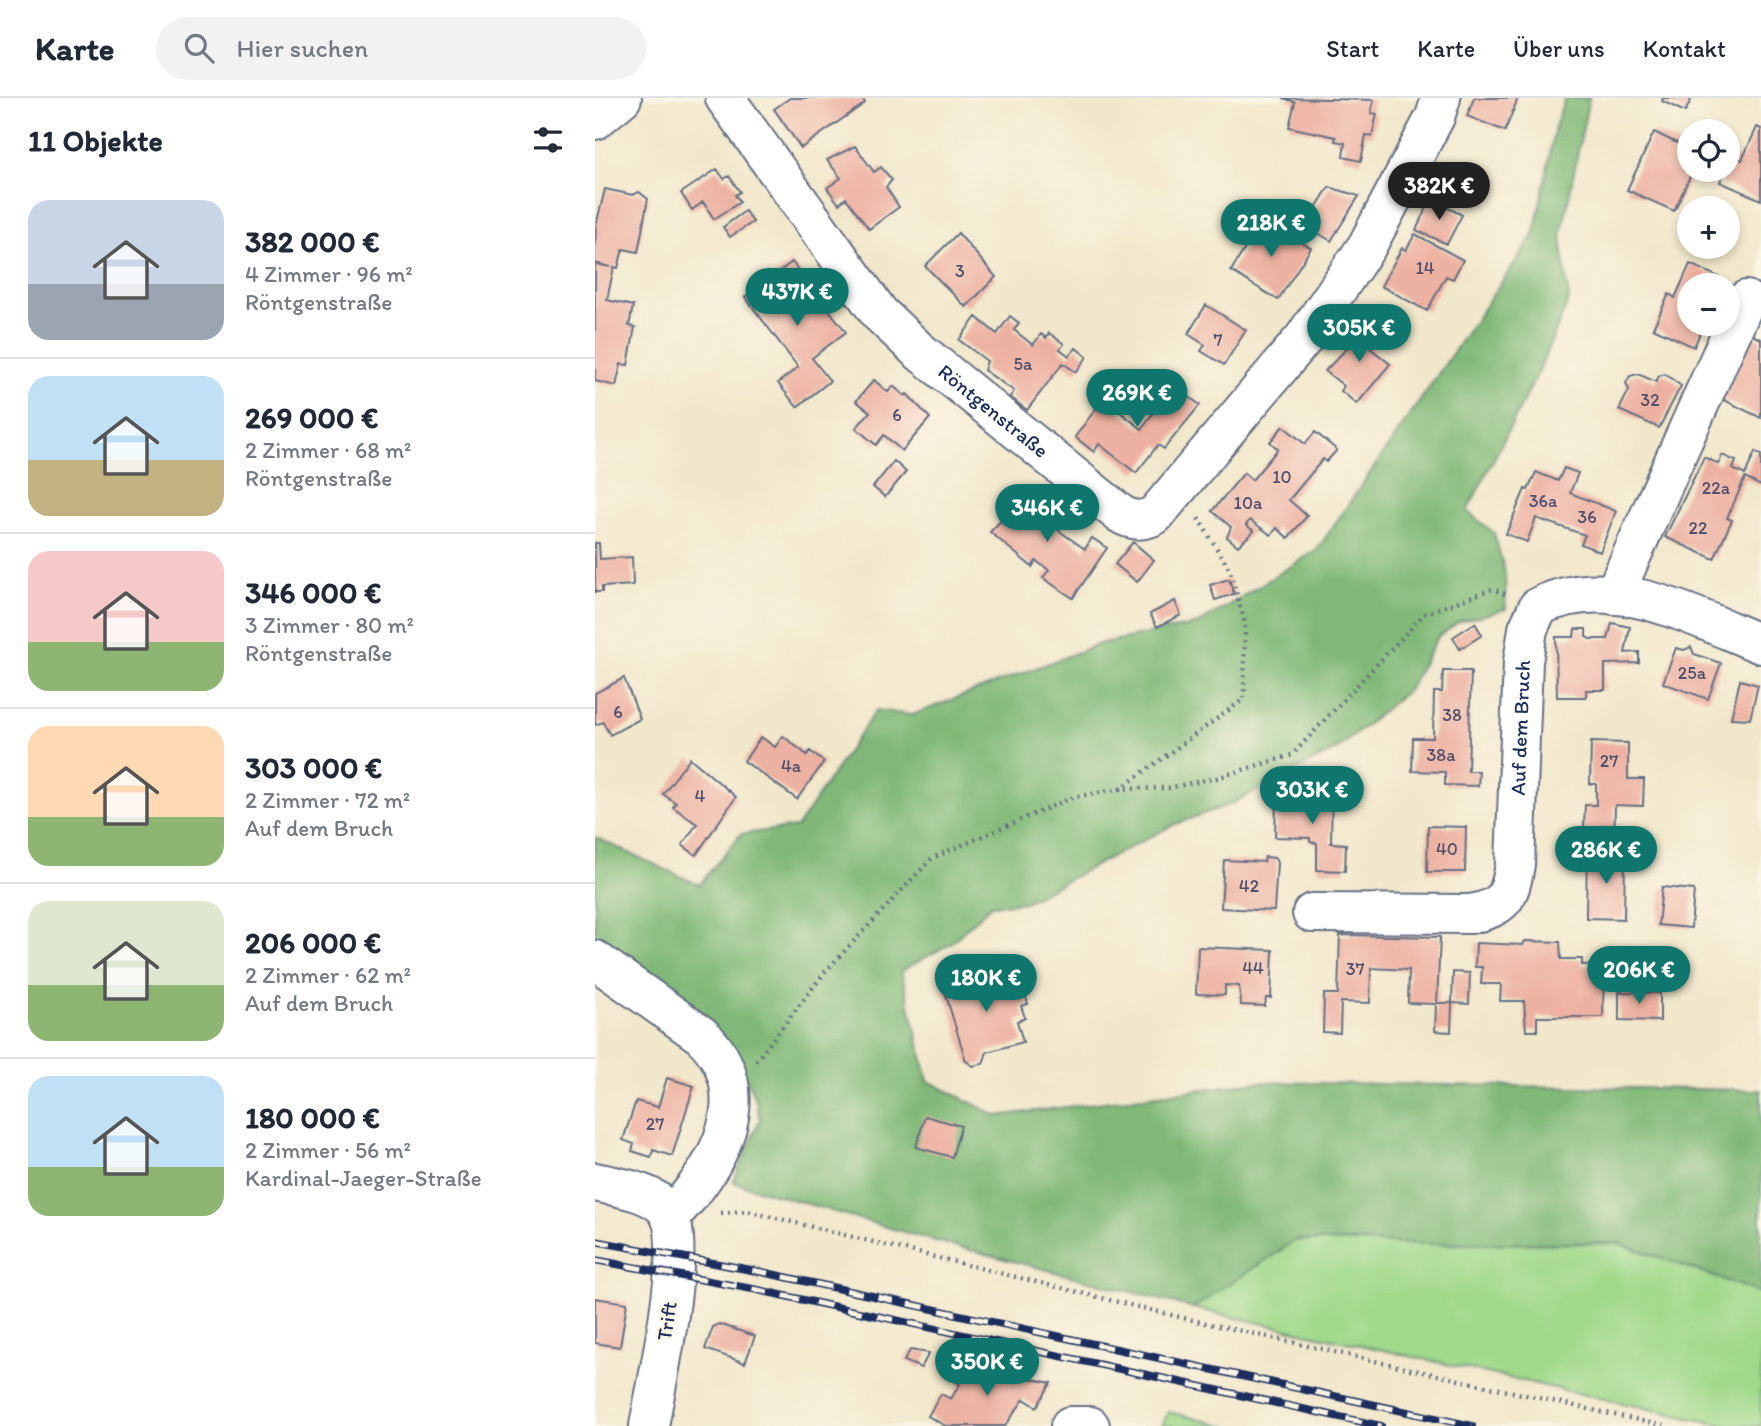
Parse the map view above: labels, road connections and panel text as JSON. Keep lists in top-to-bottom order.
{
  "streets": {
    "street": ["Röntgenstraße", "Auf dem Bruch", "Trift"]
  },
  "house_numbers": [
    "14",
    "3",
    "7",
    "5a",
    "32",
    "6",
    "10",
    "22a",
    "36a",
    "10a",
    "36",
    "22",
    "25a",
    "6",
    "38",
    "38a",
    "27",
    "4a",
    "4",
    "40",
    "42",
    "44",
    "37",
    "27"
  ],
  "page": {
    "header": "Karte",
    "search": "Hier suchen",
    "nav": [
      "Start",
      "Karte",
      "Über uns",
      "Kontakt"
    ],
    "heading": "11 Objekte",
    "map_buttons": ["+", "−"],
    "price": [
      "382K €",
      "218K €",
      "437K €",
      "305K €",
      "269K €",
      "346K €",
      "303K €",
      "286K €",
      "206K €",
      "180K €",
      "350K €"
    ],
    "list": [
      {
        "name": "382 000 €",
        "note": "4 Zimmer · 96 m² · Röntgenstraße"
      },
      {
        "name": "269 000 €",
        "note": "2 Zimmer · 68 m² · Röntgenstraße"
      },
      {
        "name": "346 000 €",
        "note": "3 Zimmer · 80 m² · Röntgenstraße"
      },
      {
        "name": "303 000 €",
        "note": "2 Zimmer · 72 m² · Auf dem Bruch"
      },
      {
        "name": "206 000 €",
        "note": "2 Zimmer · 62 m² · Auf dem Bruch"
      },
      {
        "name": "180 000 €",
        "note": "2 Zimmer · 56 m² · Kardinal-Jaeger-Straße"
      }
    ]
  }
}
